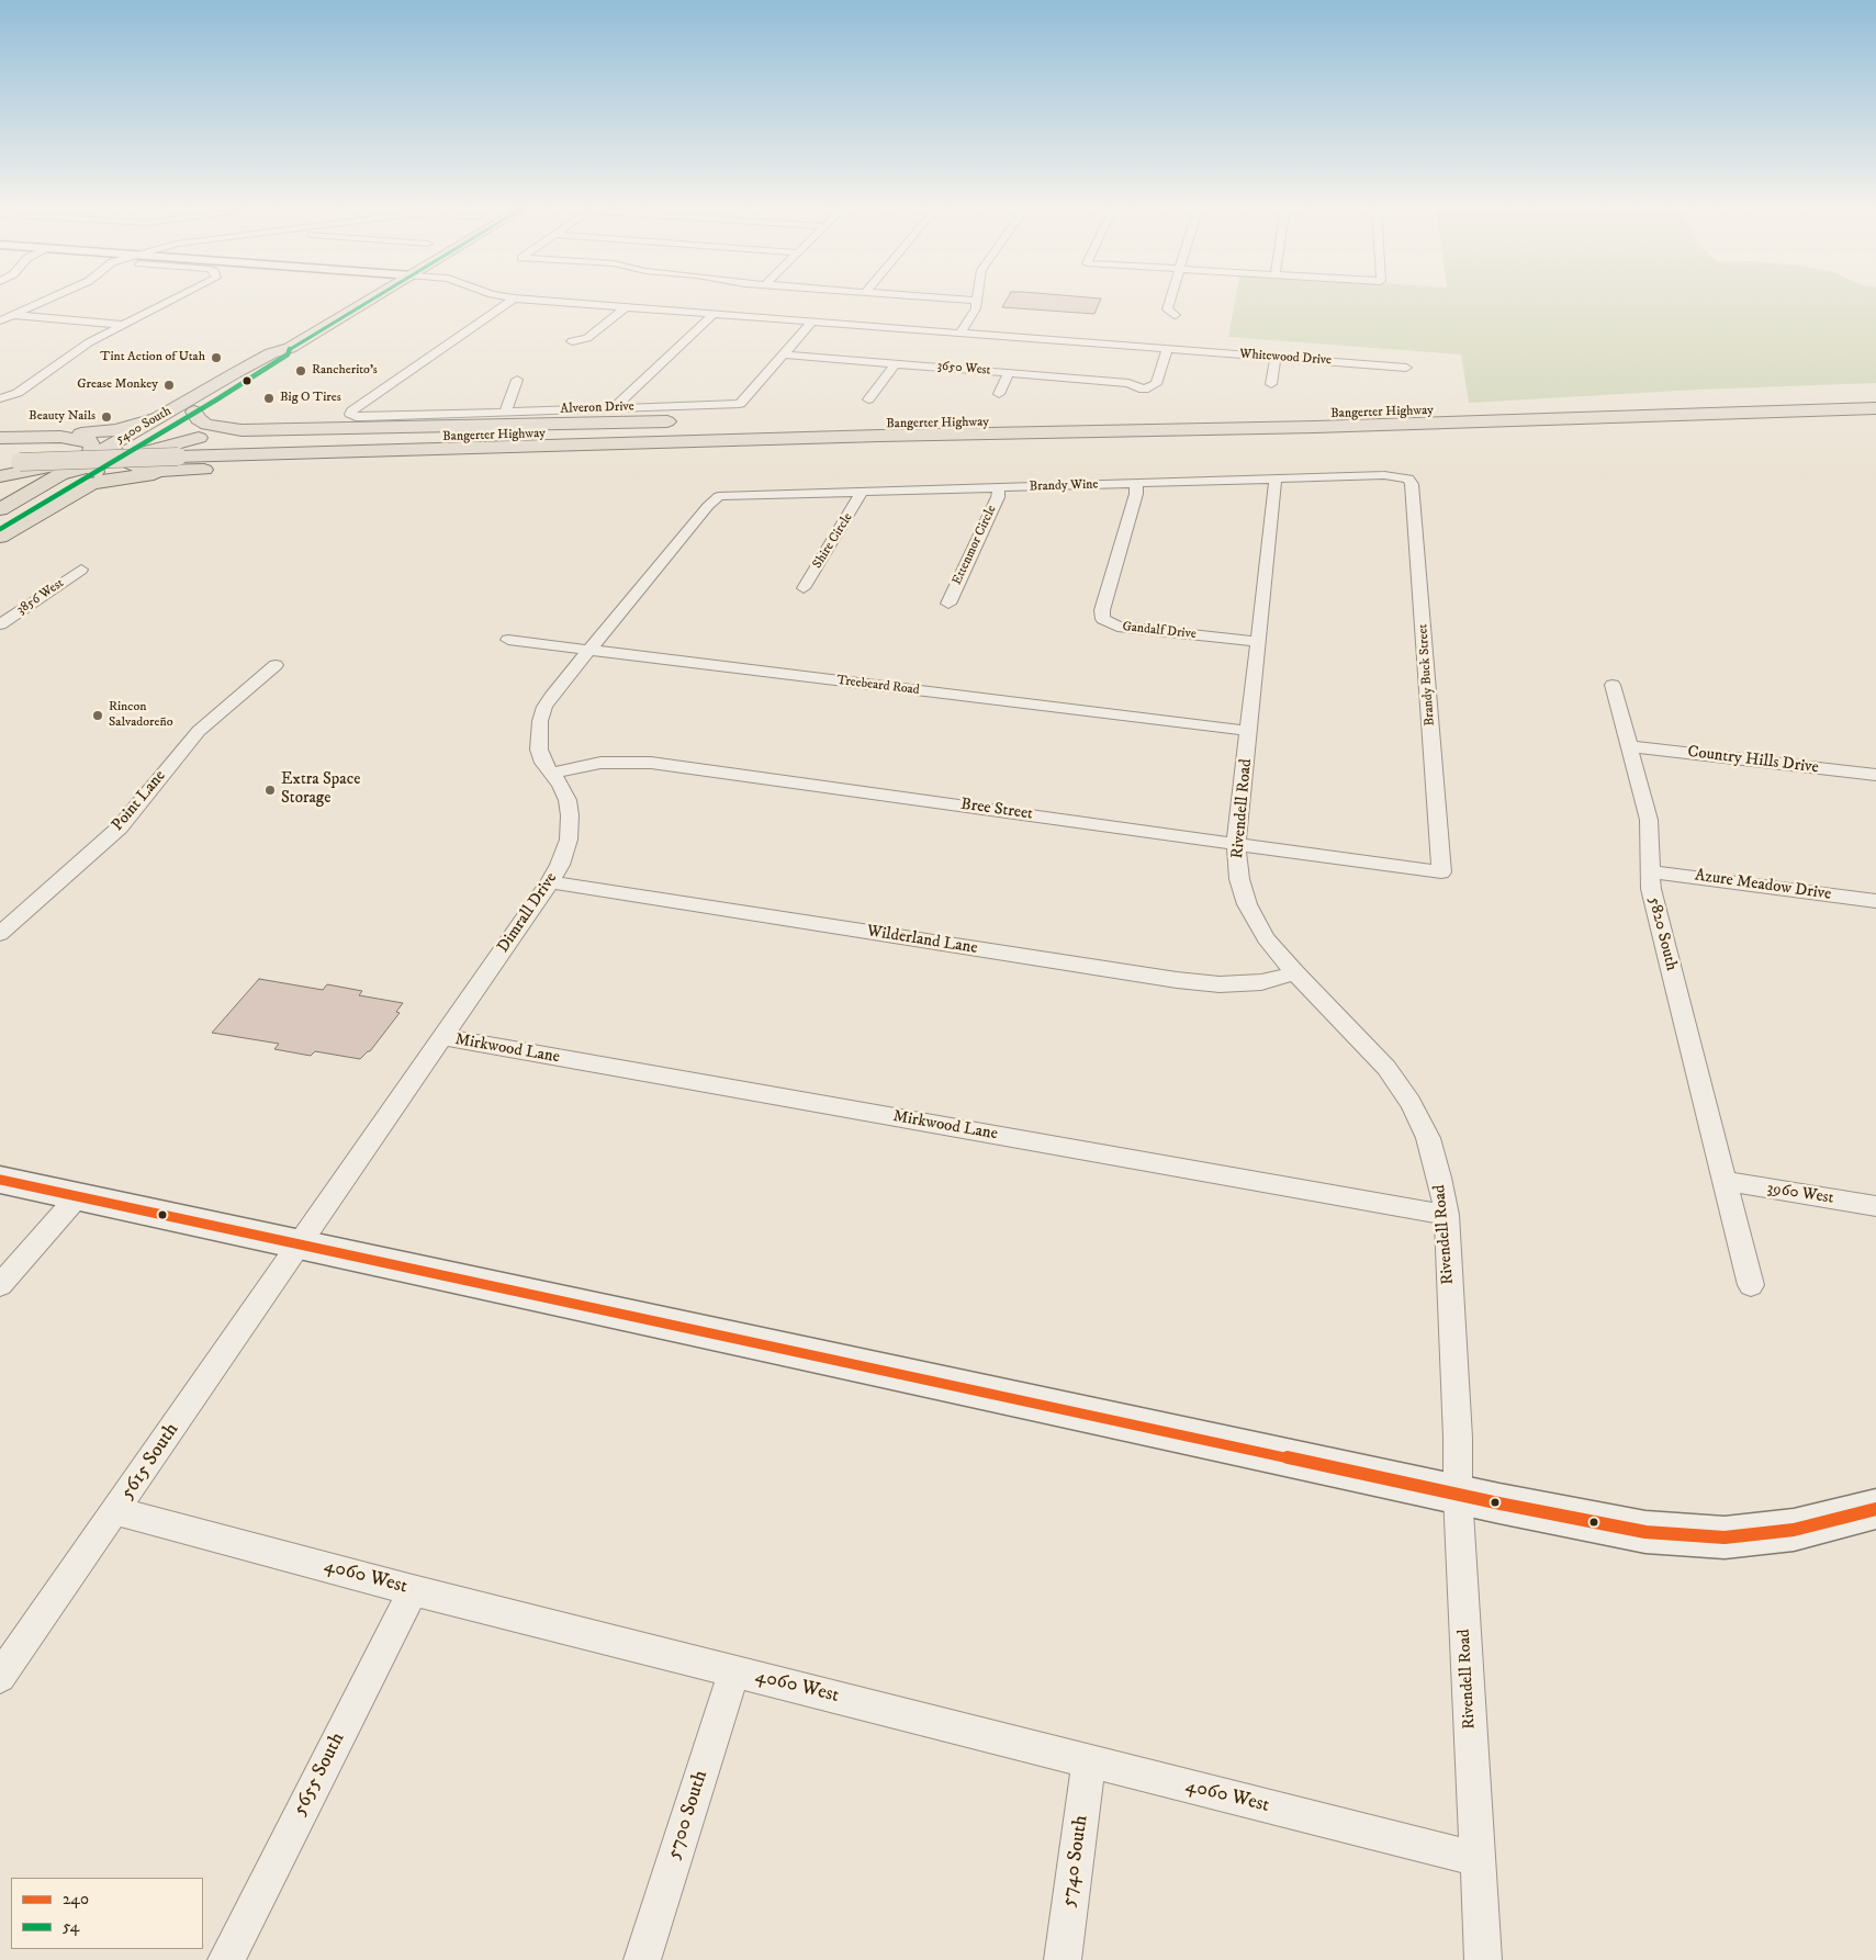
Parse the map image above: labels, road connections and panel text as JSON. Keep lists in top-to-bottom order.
{
  "streets": {
    "main road": ["Bangerter Highway", "5400 South"],
    "street": [
      "Whitewood Drive",
      "3650 West",
      "Alveron Drive",
      "Brandy Wine",
      "Shire Circle",
      "Ettenmor Circle",
      "3856 West",
      "Gandalf Drive",
      "Brandy Buck Street",
      "Treebeard Road",
      "Country Hills Drive",
      "Point Lane",
      "Rivendell Road",
      "Bree Street",
      "Azure Meadow Drive",
      "Dimrall Drive",
      "5820 South",
      "Wilderland Lane",
      "Mirkwood Lane",
      "3960 West",
      "5615 South",
      "4060 West",
      "5655 South",
      "5700 South",
      "5740 South"
    ]
  },
  "crossings": [
    ["Whitewood Drive", "3650 West"],
    ["Whitewood Drive", "Alveron Drive"],
    ["3650 West", "Alveron Drive"],
    ["Brandy Wine", "Shire Circle"],
    ["Brandy Wine", "Ettenmor Circle"],
    ["Brandy Wine", "Gandalf Drive"],
    ["Brandy Wine", "Brandy Buck Street"],
    ["Brandy Wine", "Rivendell Road"],
    ["Brandy Wine", "Dimrall Drive"],
    ["Gandalf Drive", "Rivendell Road"],
    ["Brandy Buck Street", "Bree Street"],
    ["Treebeard Road", "Rivendell Road"],
    ["Treebeard Road", "Dimrall Drive"],
    ["Country Hills Drive", "5820 South"],
    ["Rivendell Road", "Bree Street"],
    ["Rivendell Road", "Wilderland Lane"],
    ["Rivendell Road", "Mirkwood Lane"],
    ["Rivendell Road", "4060 West"],
    ["Bree Street", "Dimrall Drive"],
    ["Azure Meadow Drive", "5820 South"],
    ["Dimrall Drive", "Wilderland Lane"],
    ["Dimrall Drive", "Mirkwood Lane"],
    ["Dimrall Drive", "5615 South"],
    ["5820 South", "3960 West"],
    ["5615 South", "4060 West"],
    ["4060 West", "5655 South"],
    ["4060 West", "5700 South"],
    ["4060 West", "5740 South"]
  ],
  "places": [
    "Tint Action of Utah",
    "Rancherito's",
    "Grease Monkey",
    "Big O Tires",
    "Beauty Nails",
    "Rincon Salvadoreño",
    "Extra Space Storage"
  ],
  "lines": ["transit line 54", "transit line 240"],
  "legend": ["240", "54"]
}
